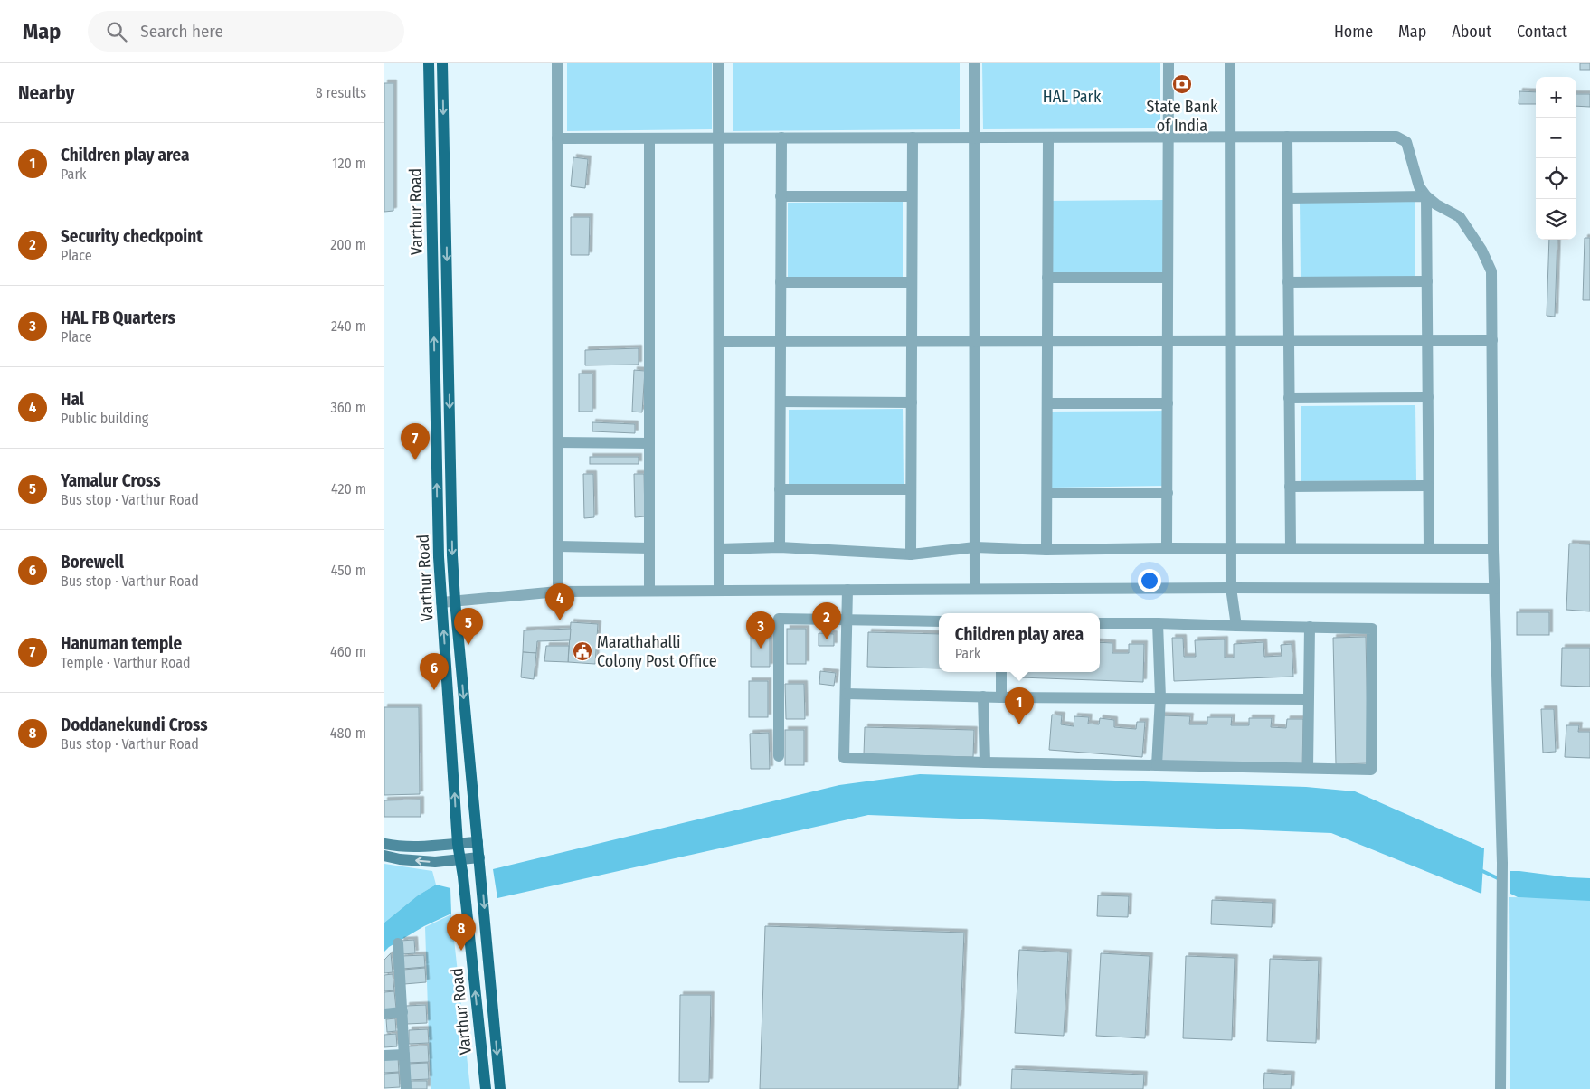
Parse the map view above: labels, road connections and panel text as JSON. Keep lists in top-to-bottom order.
{
  "streets": {
    "main road": ["Varthur Road"]
  },
  "parks": ["HAL Park"],
  "places": {
    "bank": ["State Bank of India"],
    "public building": ["Marathahalli Colony Post Office"]
  },
  "page": {
    "header": "Map",
    "search": "Search here",
    "nav": [
      "Home",
      "Map",
      "About",
      "Contact"
    ],
    "heading": ["Nearby", "8 results"],
    "map_buttons": ["+", "−"],
    "list": [
      {
        "mark": "1",
        "name": "Children play area",
        "note": "Park",
        "value": "120 m"
      },
      {
        "mark": "2",
        "name": "Security checkpoint",
        "note": "Place",
        "value": "200 m"
      },
      {
        "mark": "3",
        "name": "HAL FB Quarters",
        "note": "Place",
        "value": "240 m"
      },
      {
        "mark": "4",
        "name": "Hal",
        "note": "Public building",
        "value": "360 m"
      },
      {
        "mark": "5",
        "name": "Yamalur Cross",
        "note": "Bus stop · Varthur Road",
        "value": "420 m"
      },
      {
        "mark": "6",
        "name": "Borewell",
        "note": "Bus stop · Varthur Road",
        "value": "450 m"
      },
      {
        "mark": "7",
        "name": "Hanuman temple",
        "note": "Temple · Varthur Road",
        "value": "460 m"
      },
      {
        "mark": "8",
        "name": "Doddanekundi Cross",
        "note": "Bus stop · Varthur Road",
        "value": "480 m"
      }
    ],
    "pins": [
      "7",
      "4",
      "2",
      "5",
      "3",
      "6",
      "1",
      "8"
    ],
    "popup": ["Children play area", "Park"]
  }
}
